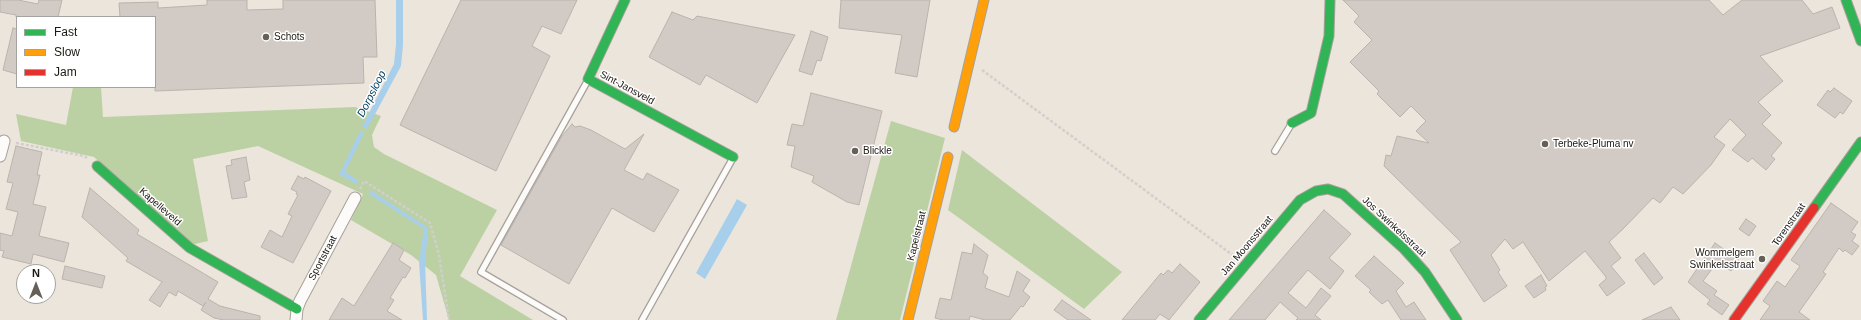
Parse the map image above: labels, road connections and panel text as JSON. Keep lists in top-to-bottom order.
{
  "streets": {
    "street": [
      "Sint-Jansveld",
      "Kapelleveld",
      "Torenstraat",
      "Jos Swinkelsstraat",
      "Kapelstraat",
      "Jan Moonsstraat",
      "Sportstraat"
    ]
  },
  "crossings": [
    ["Kapelleveld", "Sportstraat"],
    ["Jos Swinkelsstraat", "Jan Moonsstraat"]
  ],
  "water": ["Dorpsloop"],
  "places": [
    "Schots",
    "Terbeke-Pluma nv",
    "Blickle",
    "Wommelgem Swinkelsstraat"
  ],
  "legend": ["Fast", "Slow", "Jam"],
  "north": "top"
}
